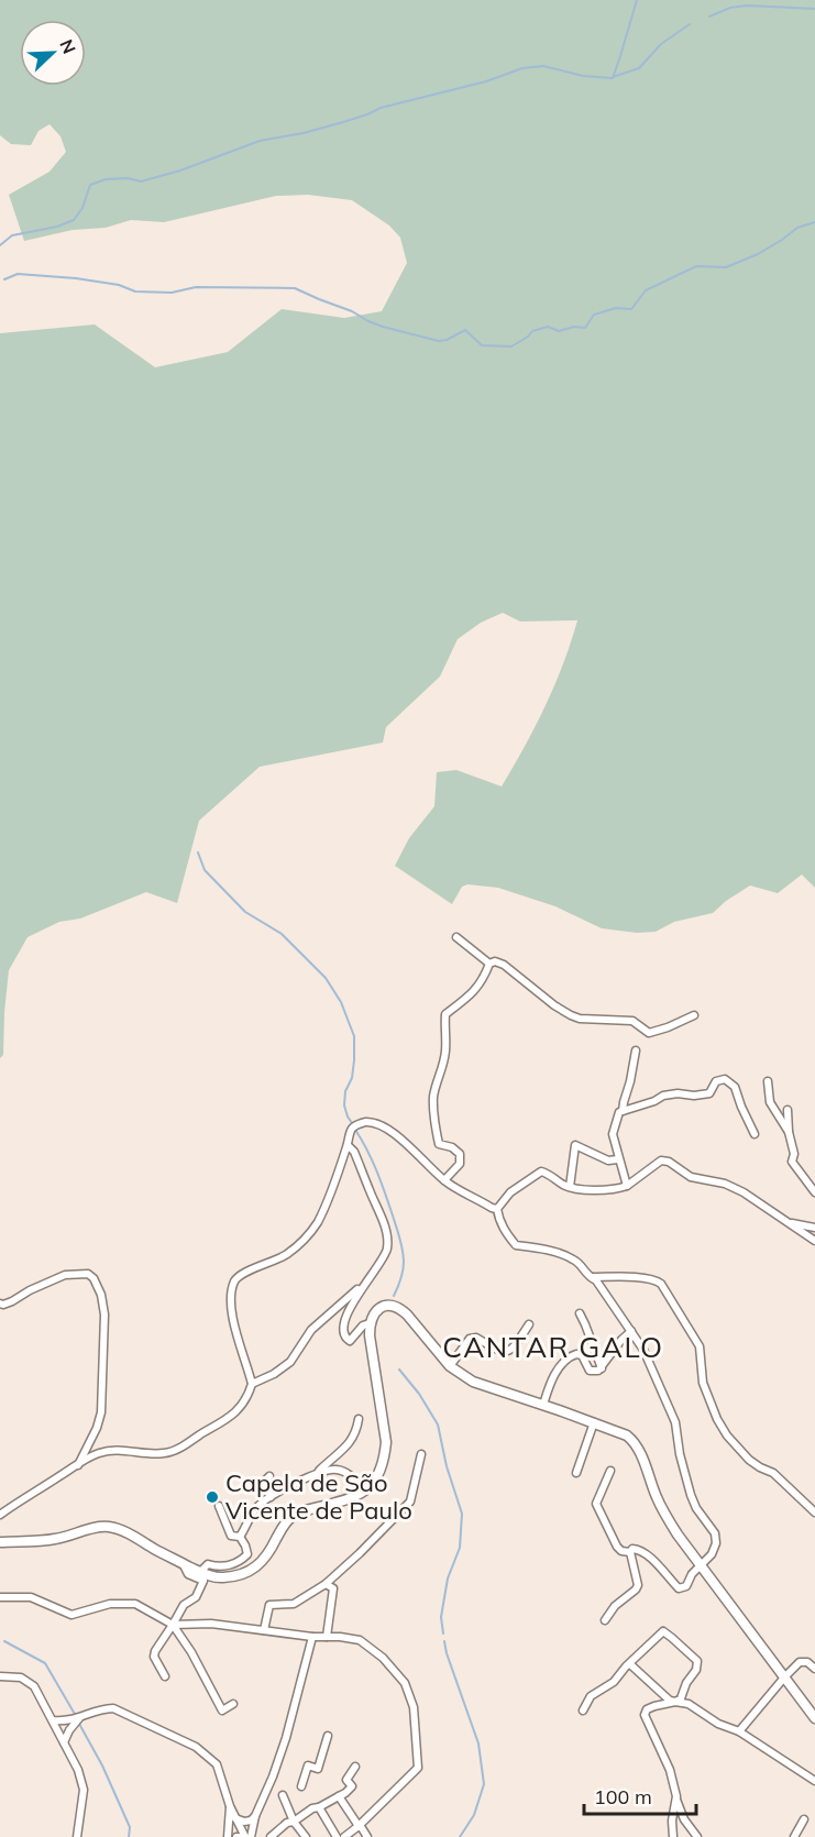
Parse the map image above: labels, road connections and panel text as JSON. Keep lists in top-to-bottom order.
{
  "districts": ["CANTAR GALO"],
  "places": ["Capela de São Vicente de Paulo"],
  "scale_bar": "100 m",
  "north": "top right"
}
